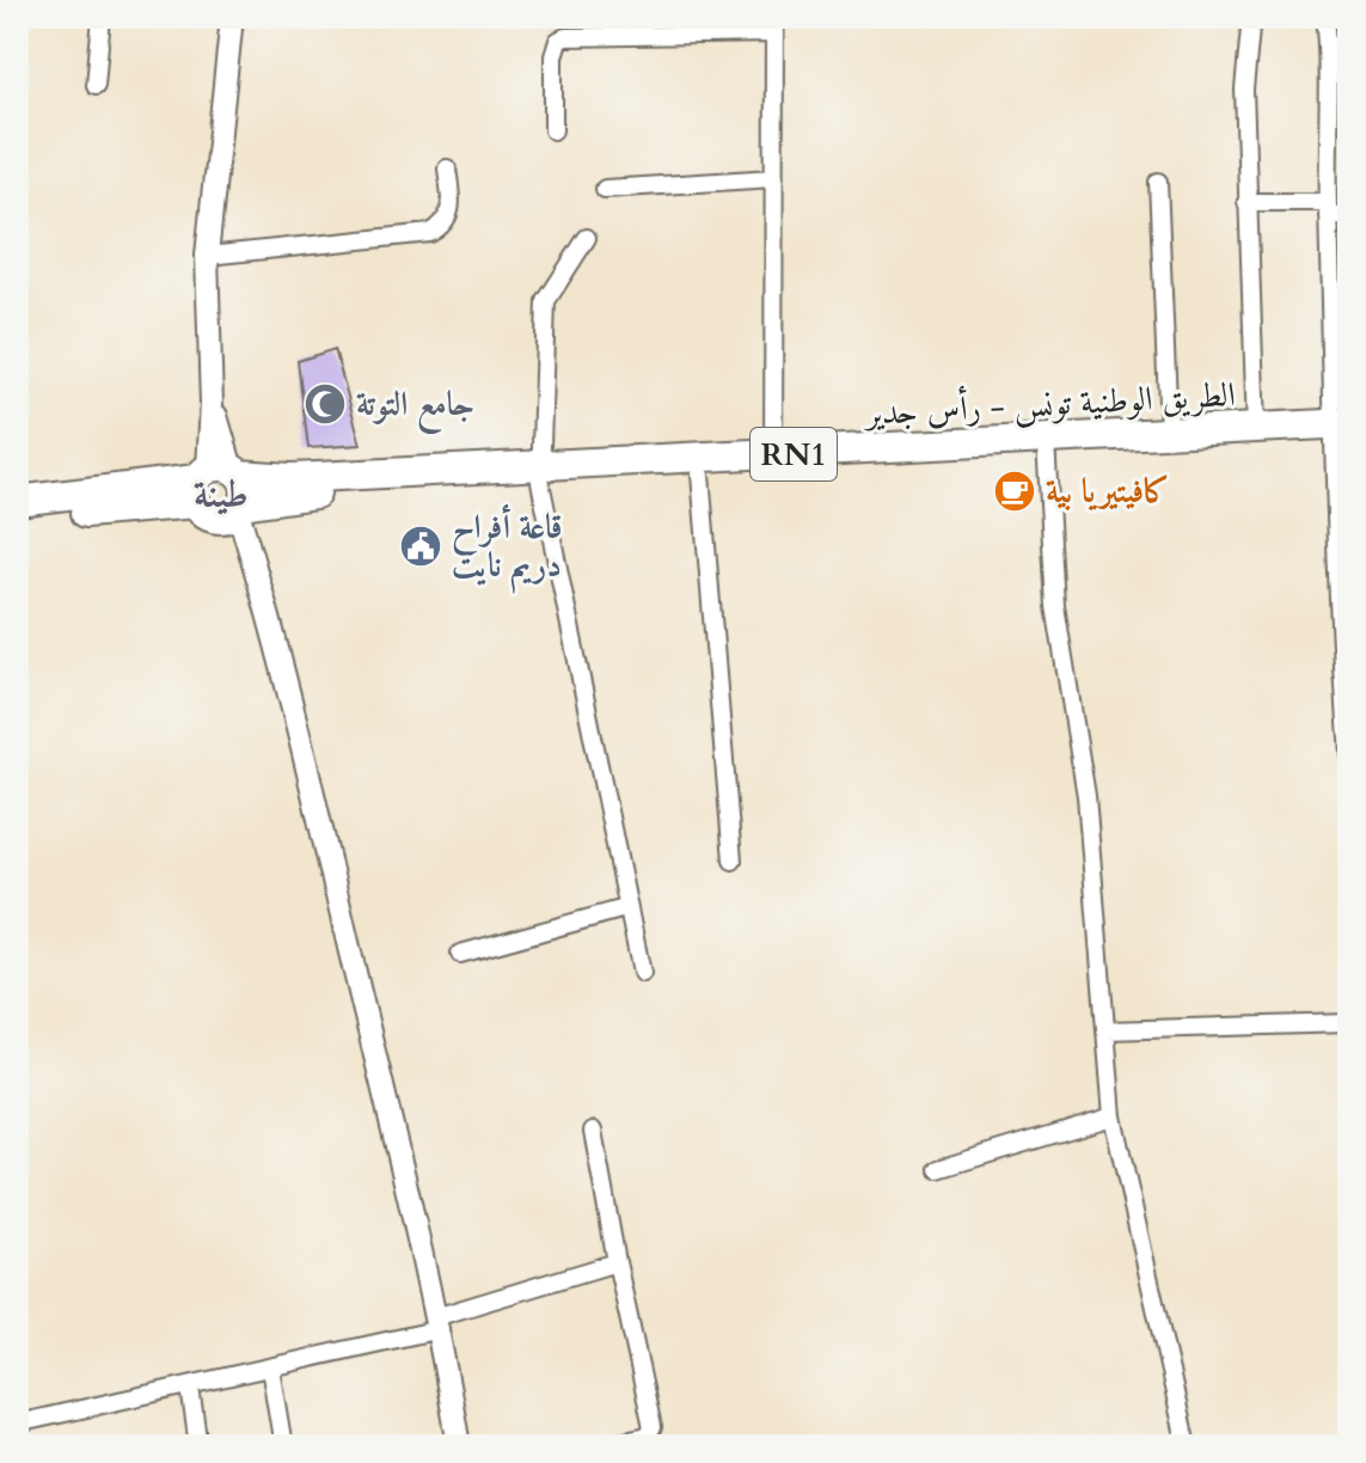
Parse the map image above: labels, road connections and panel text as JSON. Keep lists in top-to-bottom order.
{
  "streets": {
    "highway": ["الطريق الوطنية تونس - رأس جدير", "RN1"]
  },
  "crossings": [
    ["الطريق الوطنية تونس - رأس جدير", "RN1"]
  ],
  "districts": ["طينة"],
  "places": {
    "mosque": ["جامع التوتة"],
    "cafe": ["كافيتيريا بية"],
    "public building": ["قاعة أفراح دريم نايت"]
  }
}
